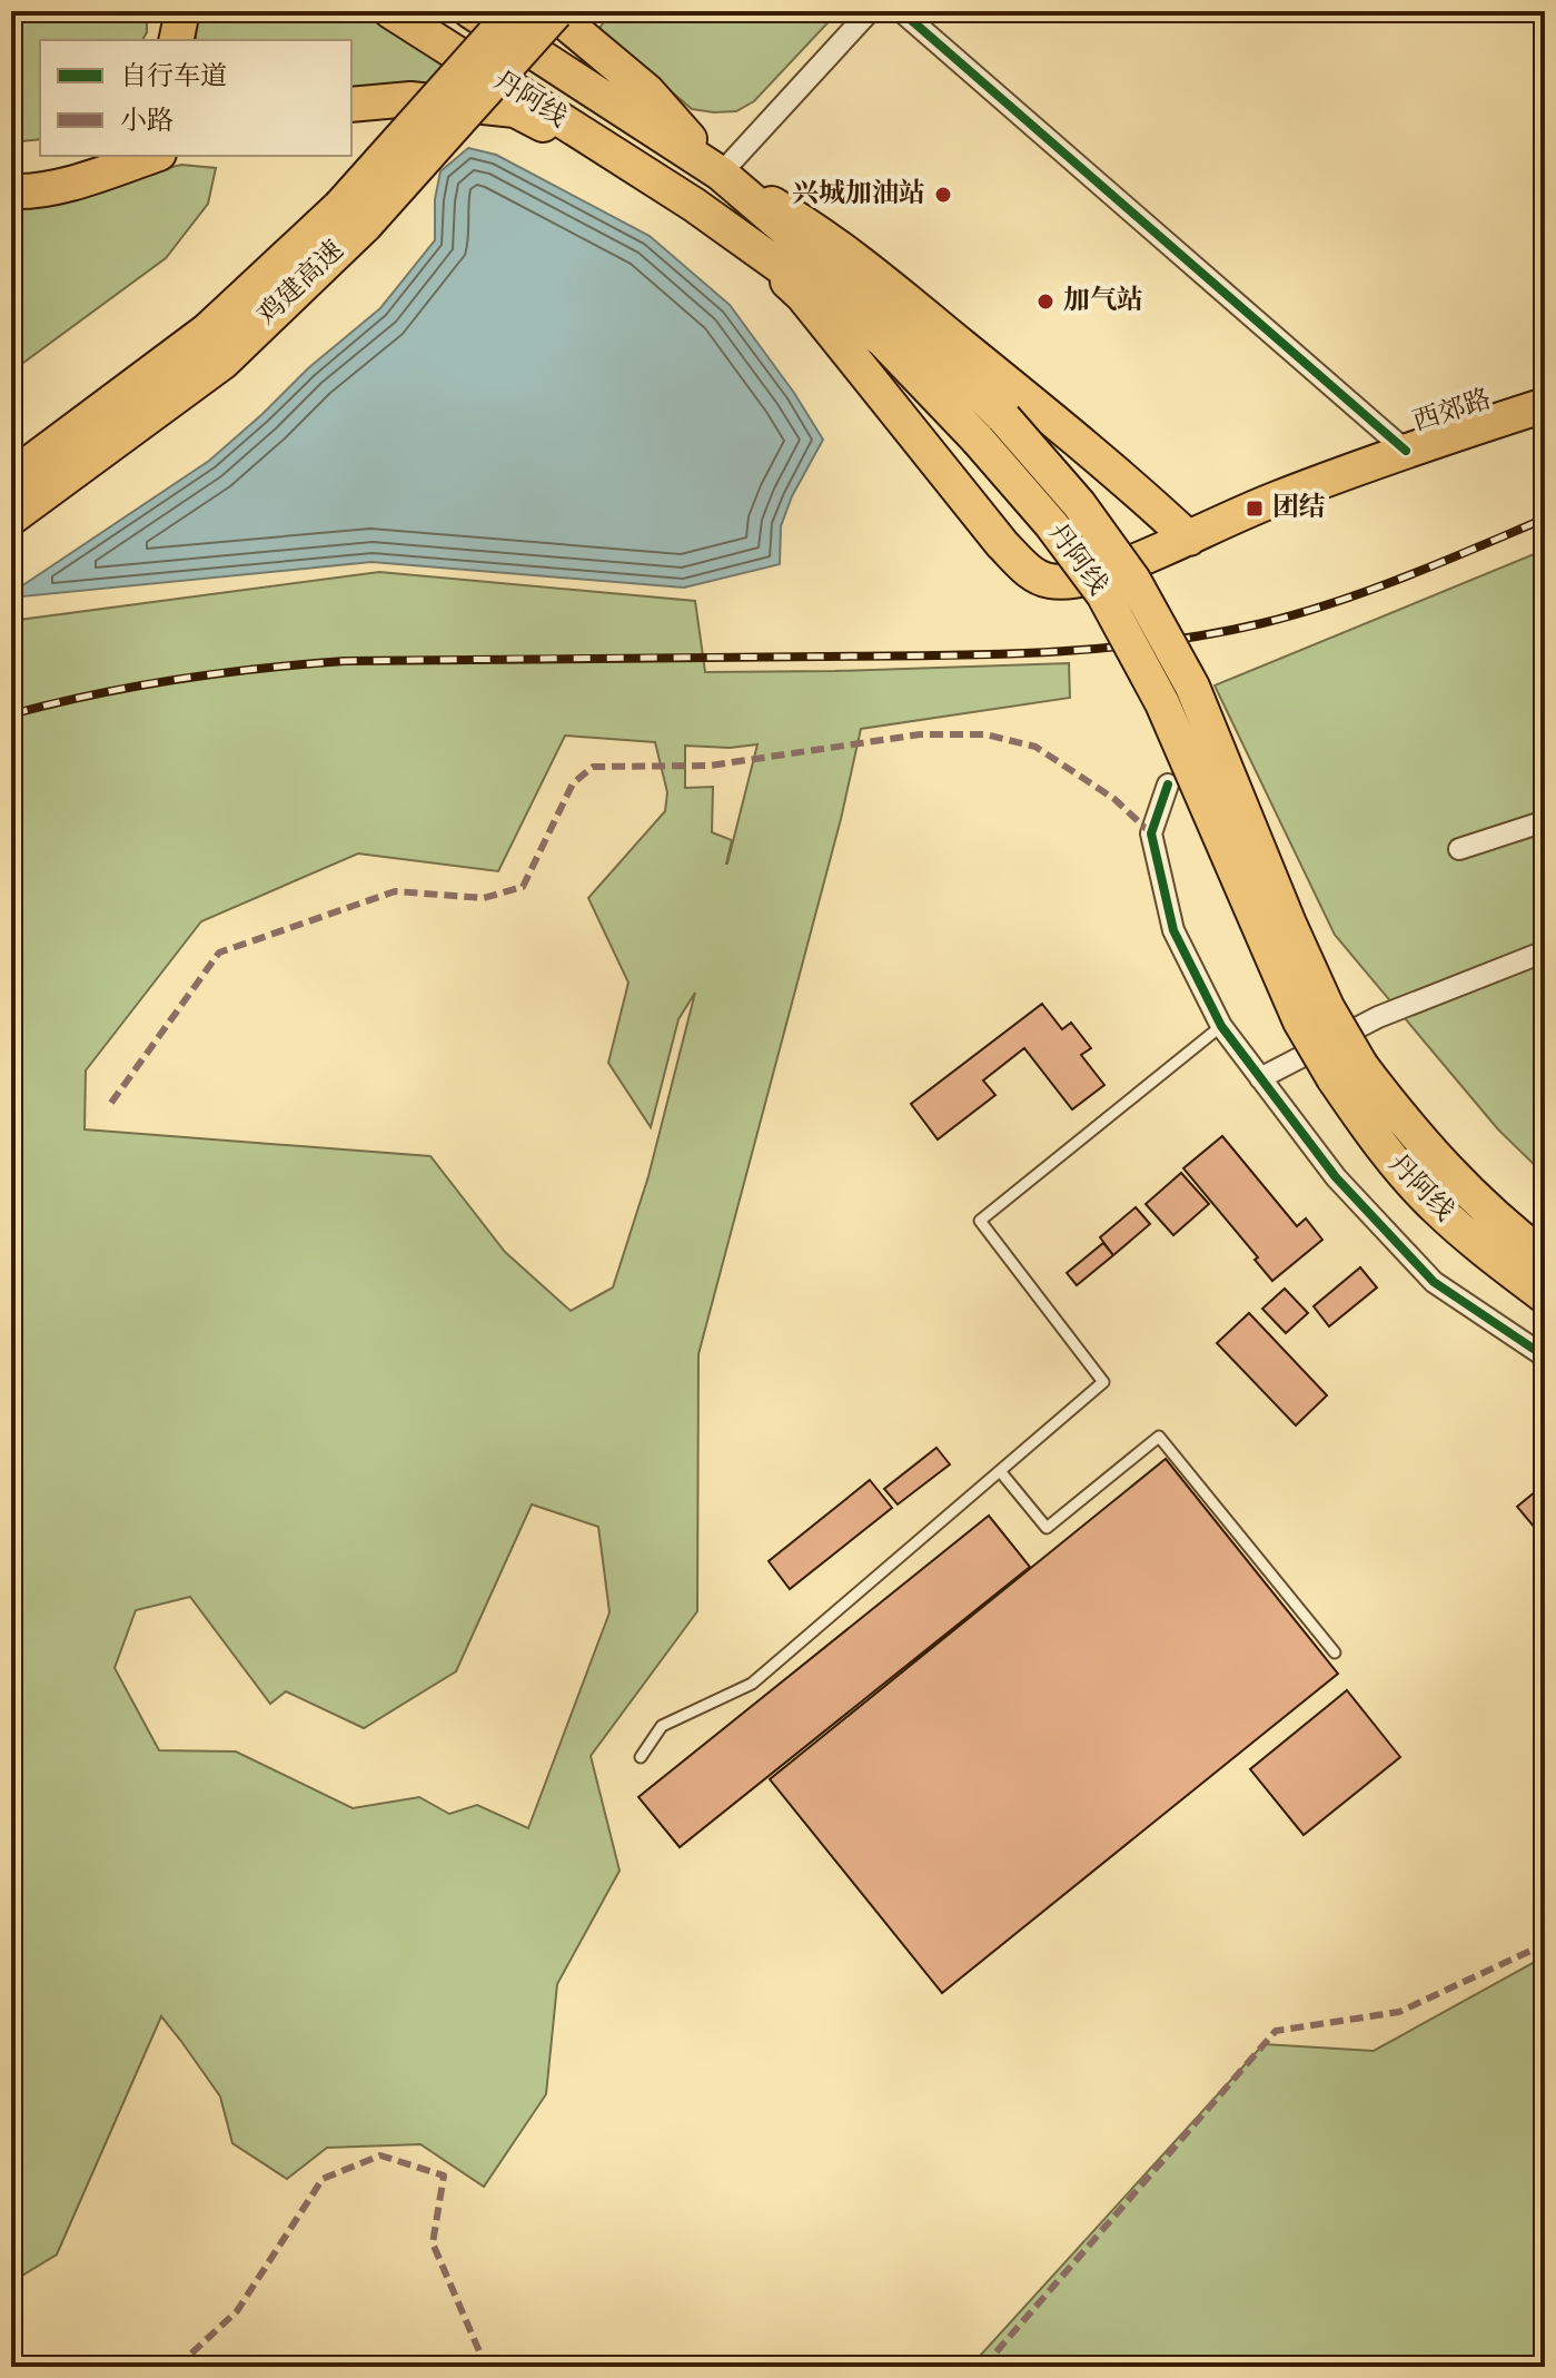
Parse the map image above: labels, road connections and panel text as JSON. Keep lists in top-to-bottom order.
{
  "streets": {
    "highway": ["鸡建高速"],
    "main road": ["丹阿线", "西郊路"]
  },
  "crossings": [
    ["丹阿线", "西郊路"]
  ],
  "places": {
    "other": ["兴城加油站", "加气站"],
    "transit": ["团结"]
  },
  "legend": ["自行车道", "小路"]
}
